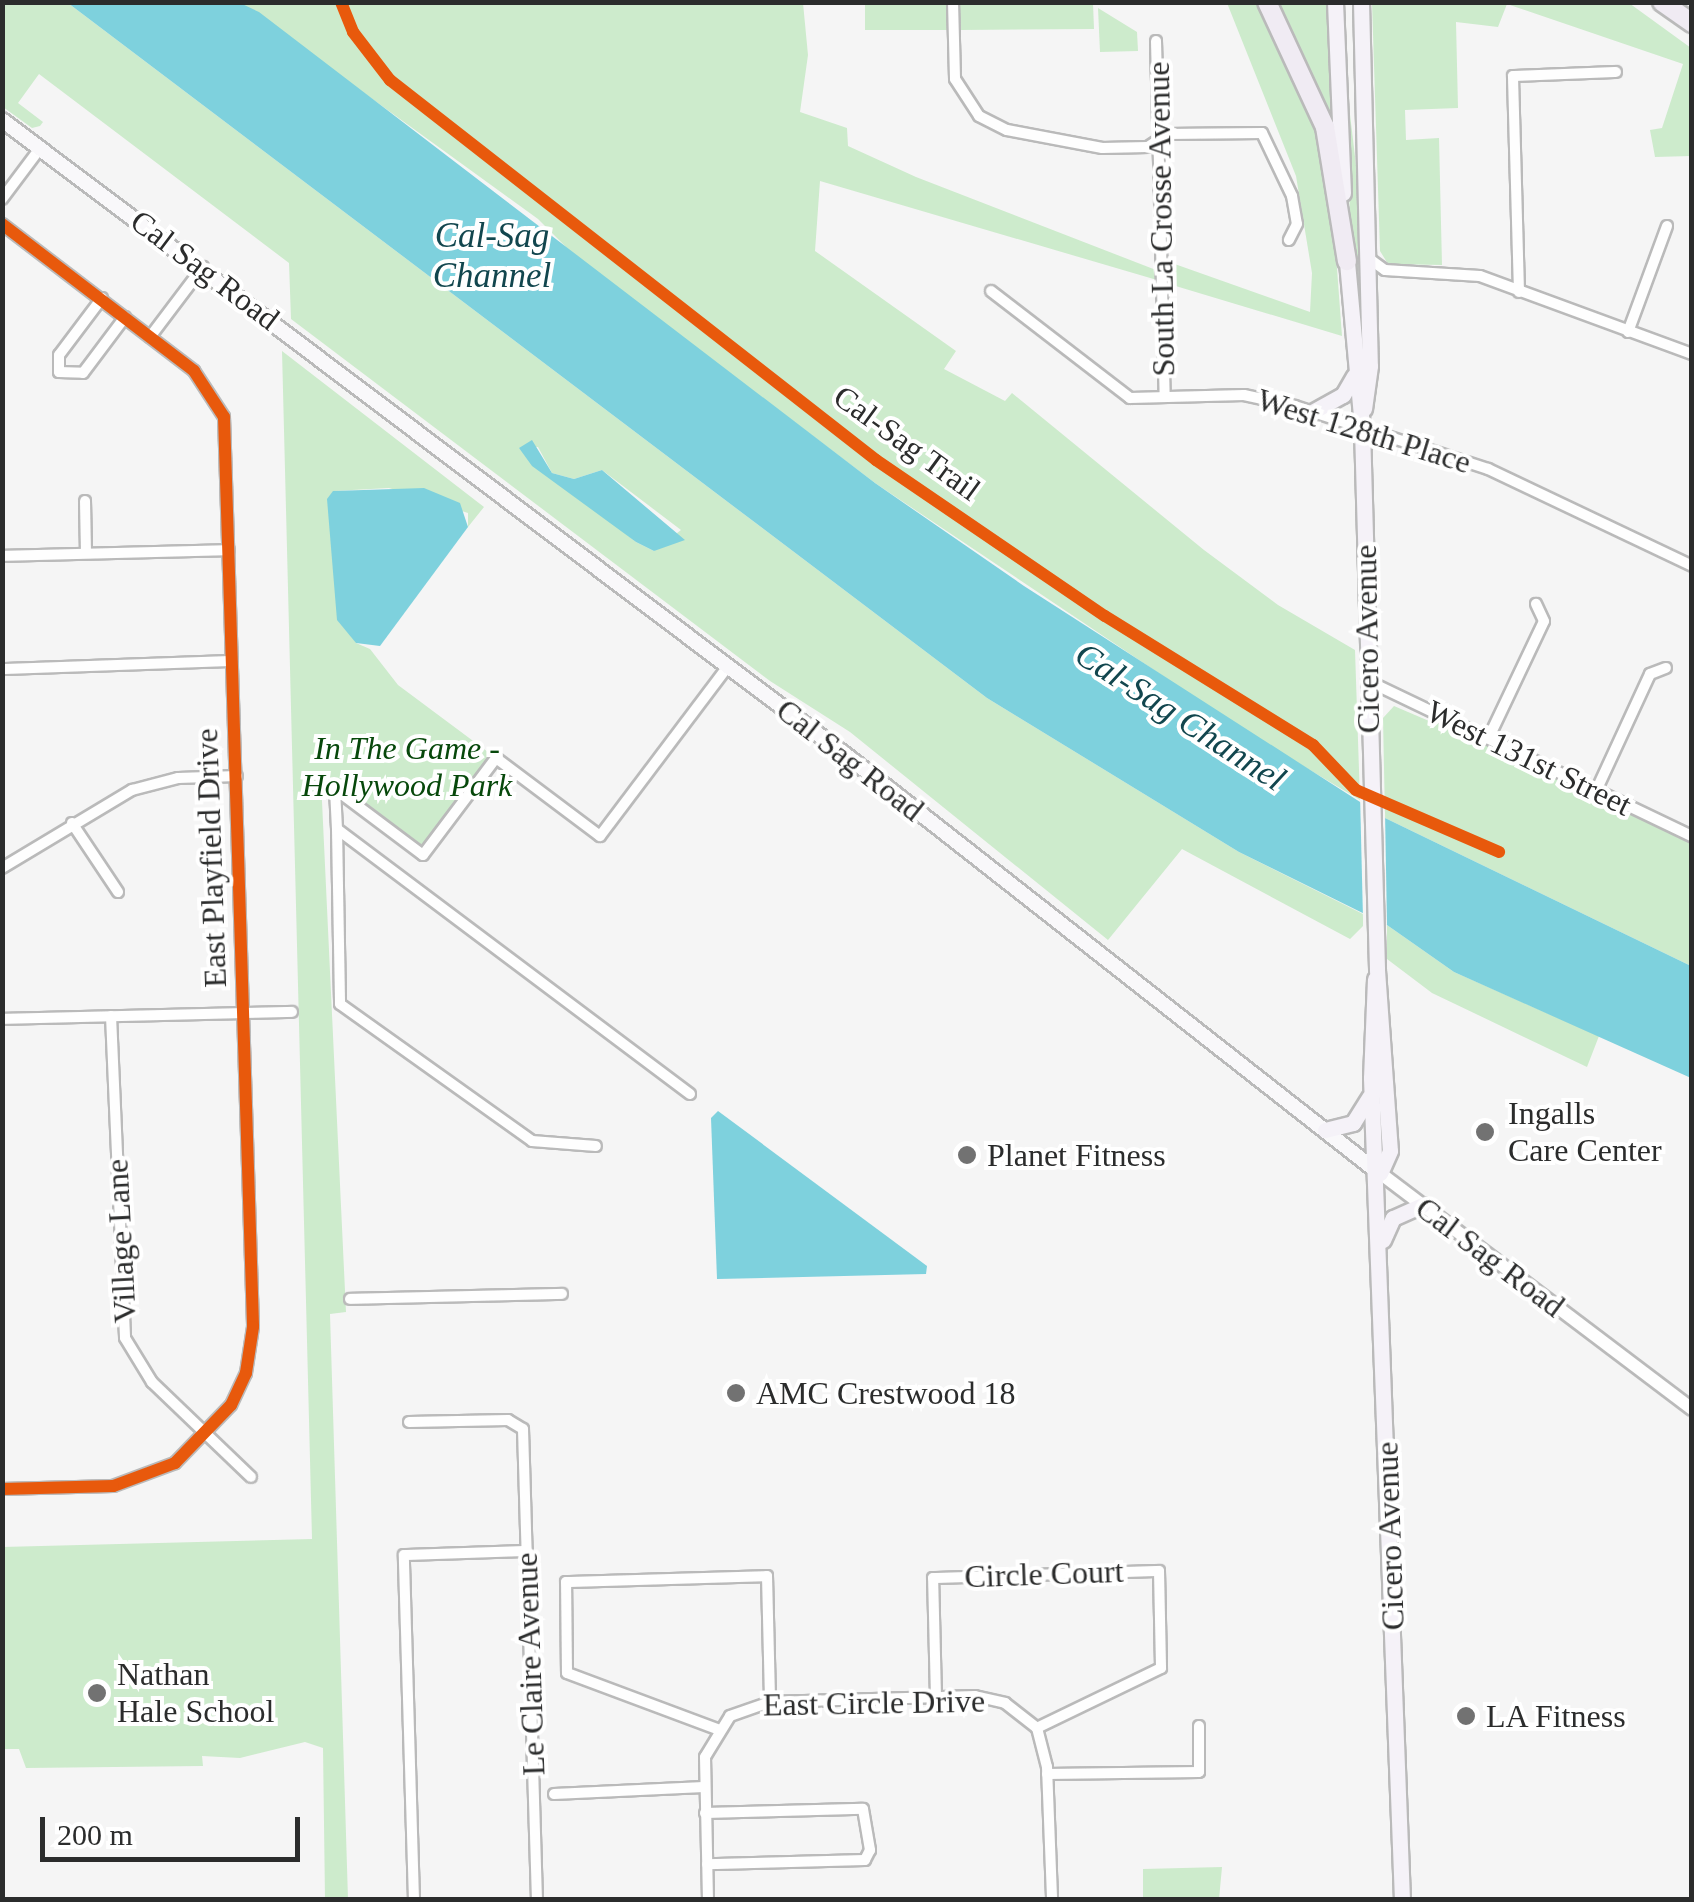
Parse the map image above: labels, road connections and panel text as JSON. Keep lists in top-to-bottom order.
{
  "streets": {
    "main road": ["Cal Sag Road", "Cicero Avenue"],
    "street": [
      "South La Crosse Avenue",
      "West 128th Place",
      "West 131st Street",
      "East Playfield Drive",
      "Village Lane",
      "Circle Court",
      "Le Claire Avenue",
      "East Circle Drive"
    ],
    "cycle path": ["Cal-Sag Trail"]
  },
  "crossings": [
    ["South La Crosse Avenue", "West 128th Place"],
    ["Cal Sag Road", "Cicero Avenue"],
    ["West 128th Place", "Cicero Avenue"],
    ["Cicero Avenue", "West 131st Street"],
    ["East Playfield Drive", "Village Lane"],
    ["Circle Court", "East Circle Drive"]
  ],
  "water": ["Cal-Sag Channel"],
  "parks": ["In The Game - Hollywood Park"],
  "places": [
    "Ingalls Care Center",
    "Planet Fitness",
    "AMC Crestwood 18",
    "Nathan Hale School",
    "LA Fitness"
  ],
  "scale_bar": "200 m"
}
